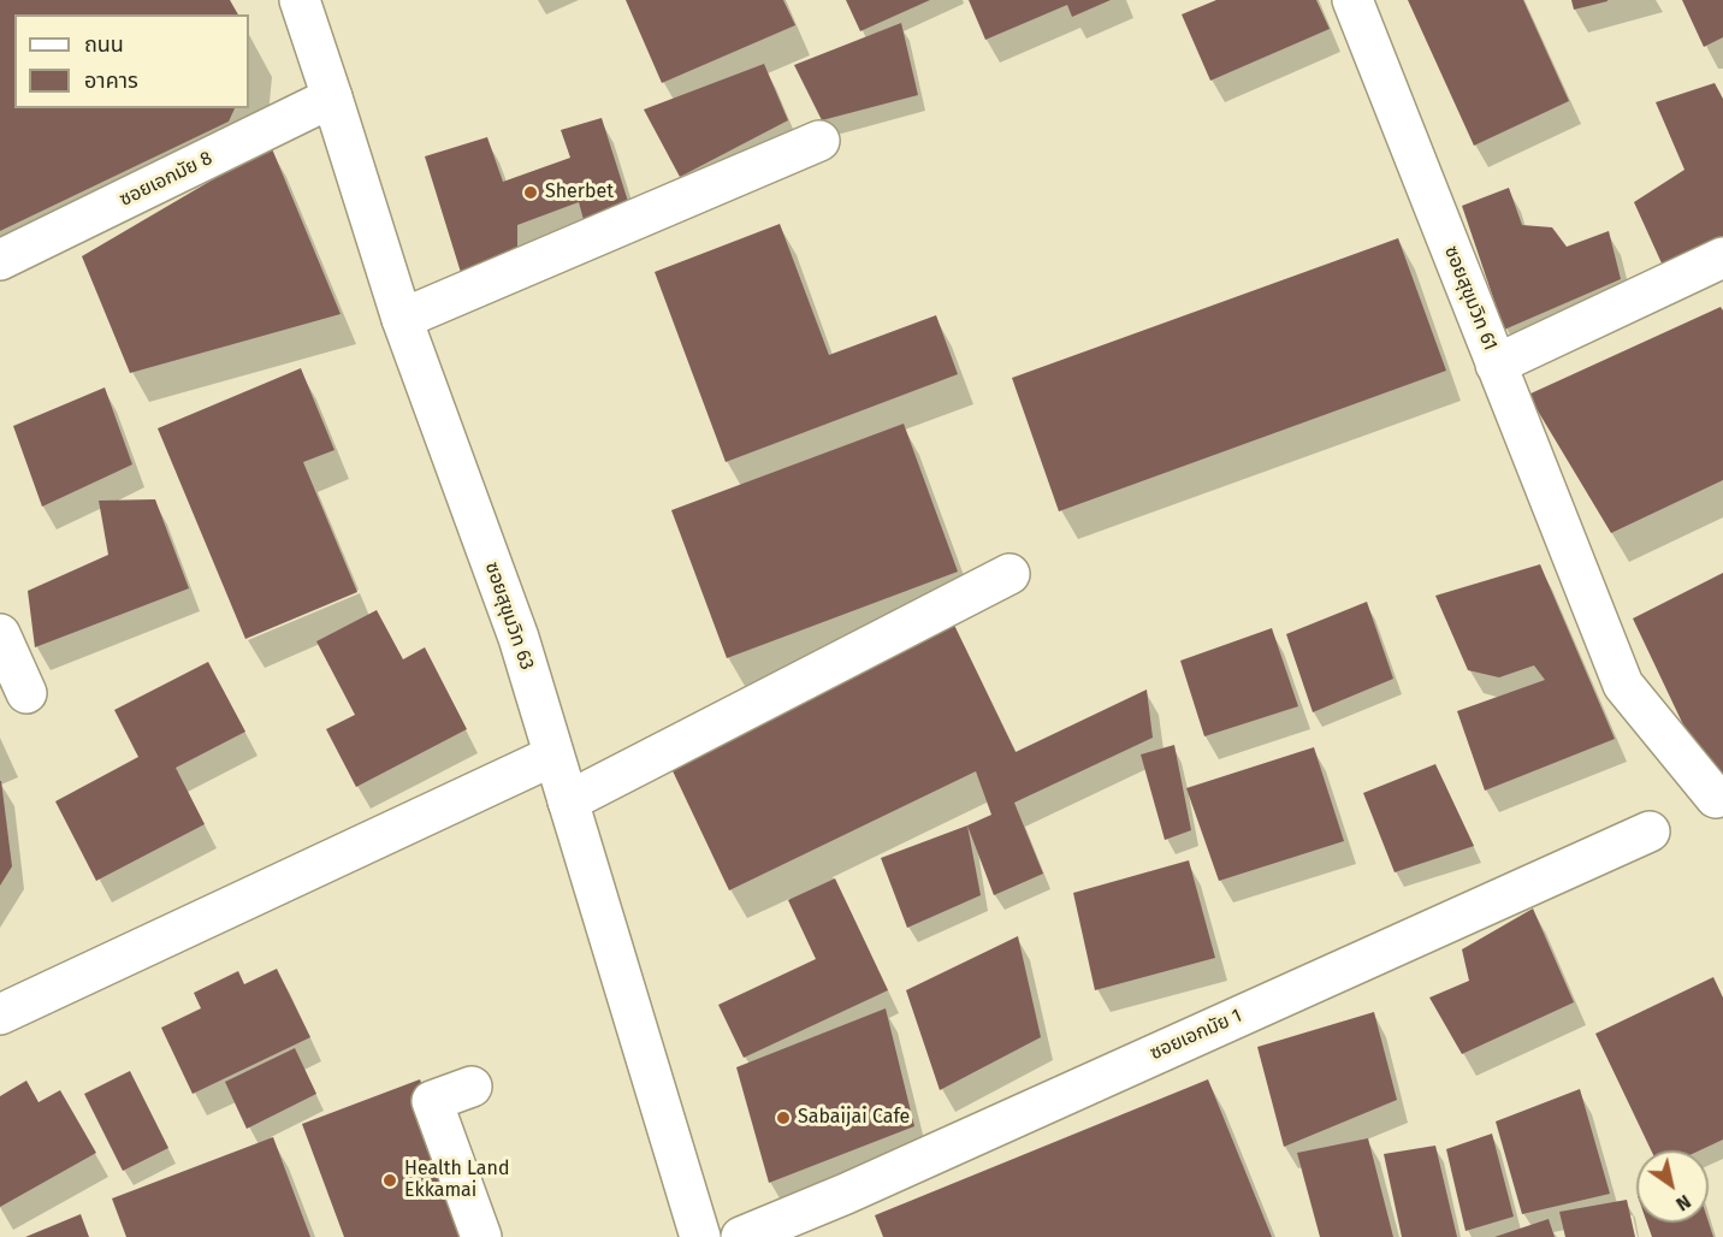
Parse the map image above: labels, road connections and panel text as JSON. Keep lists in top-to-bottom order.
{
  "streets": {
    "street": [
      "ซอยเอกมัย 8",
      "ซอยสุขุมวิท 61",
      "ซอยสุขุมวิท 63",
      "ซอยเอกมัย 1"
    ]
  },
  "crossings": [
    ["ซอยเอกมัย 8", "ซอยสุขุมวิท 63"]
  ],
  "places": ["Sherbet", "Sabaijai Cafe", "Health Land Ekkamai"],
  "legend": ["ถนน", "อาคาร"],
  "north": "bottom right"
}
